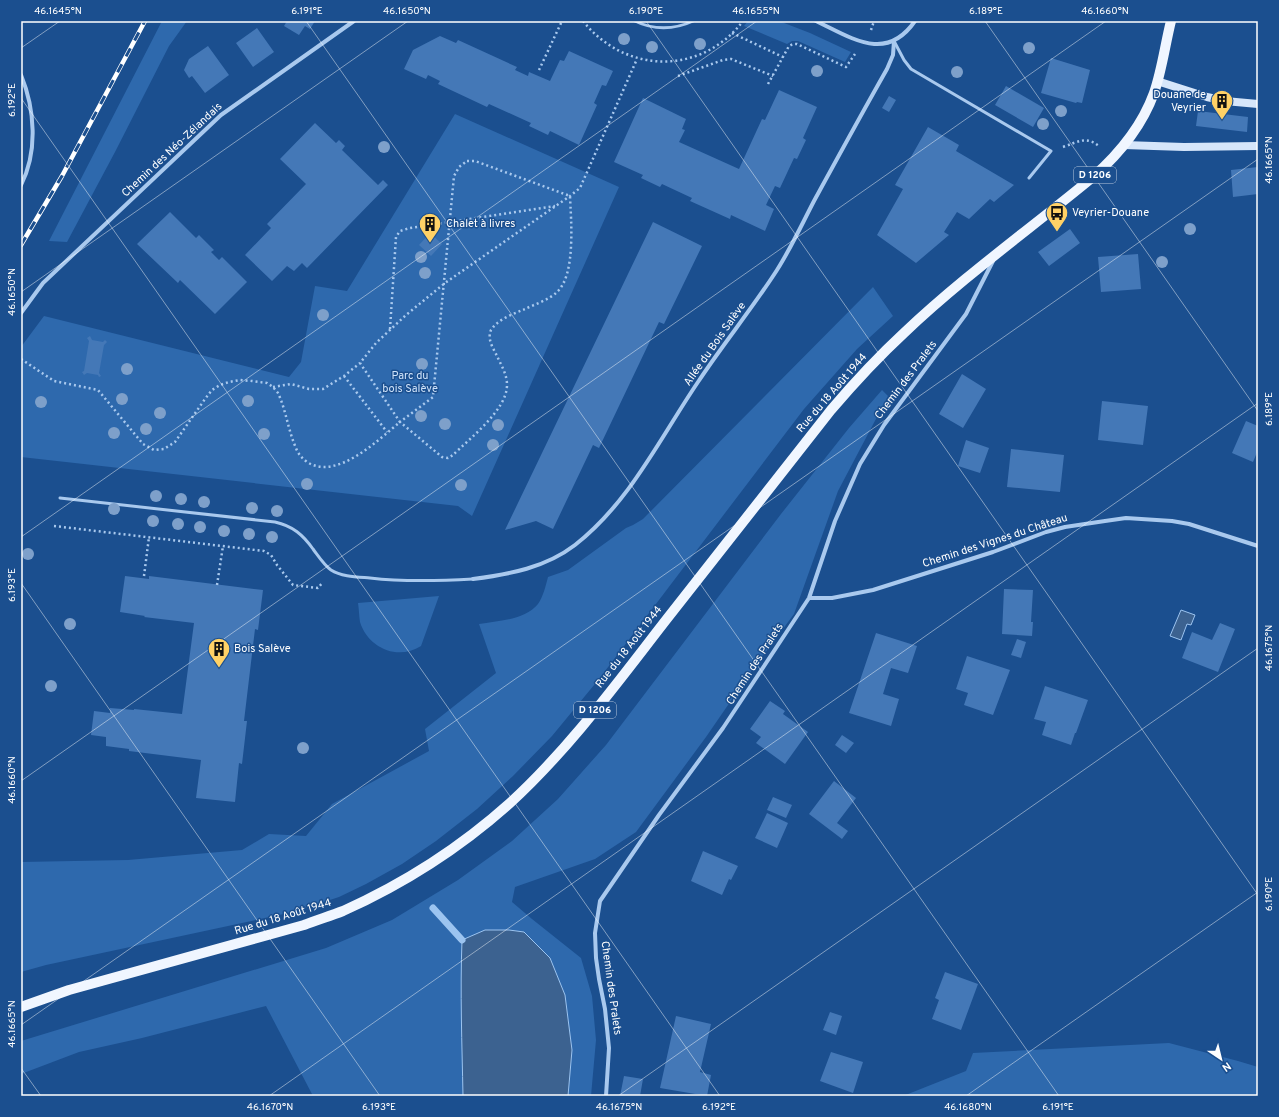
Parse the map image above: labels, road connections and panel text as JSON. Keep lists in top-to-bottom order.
{
  "streets": {
    "main road": ["D 1206", "Rue du 18 Août 1944"],
    "street": [
      "Chemin des Néo-Zélandais",
      "Allée du Bois Salève",
      "Chemin des Pralets",
      "Chemin des Vignes du Château"
    ]
  },
  "crossings": [
    ["D 1206", "Rue du 18 Août 1944"],
    ["Chemin des Pralets", "Rue du 18 Août 1944"],
    ["Chemin des Pralets", "Chemin des Vignes du Château"]
  ],
  "parks": ["Parc du bois Salève"],
  "places": {
    "building": ["Douane de Veyrier", "Chalet à livres", "Bois Salève"],
    "bus stop": ["Veyrier-Douane"]
  },
  "north": "bottom right",
  "coordinates": [
    "46.1645°N",
    "6.191°E",
    "46.1650°N",
    "6.190°E",
    "46.1655°N",
    "6.189°E",
    "46.1660°N",
    "6.192°E",
    "46.1665°N",
    "6.193°E",
    "46.1675°N",
    "46.1670°N",
    "46.1680°N"
  ]
}
